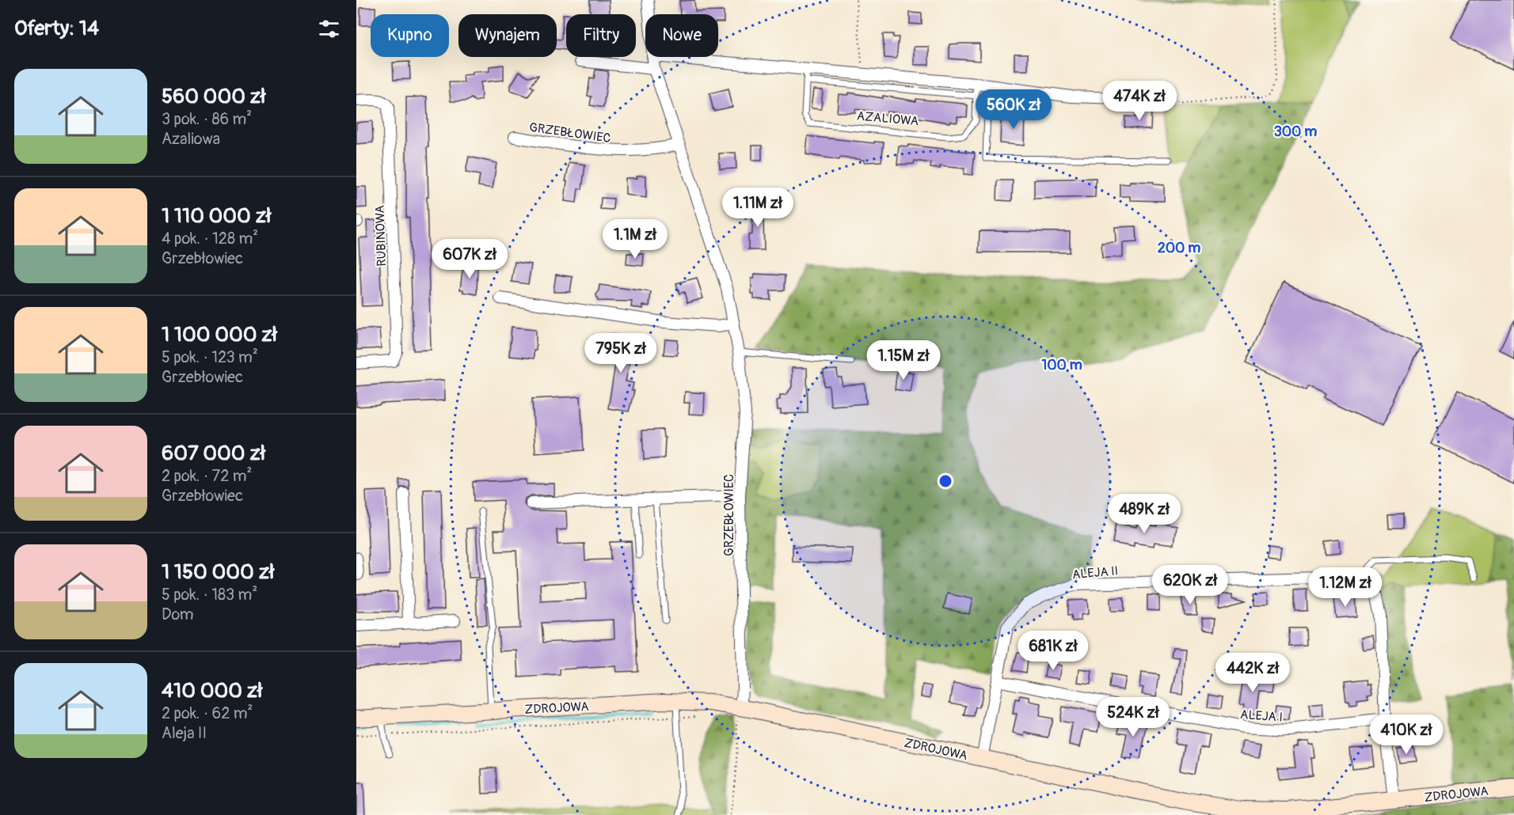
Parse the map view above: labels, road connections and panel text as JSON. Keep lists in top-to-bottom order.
{
  "streets": {
    "street": [
      "GRZEBŁOWIEC",
      "RUBINOWA",
      "ALEJA II",
      "ZDROJOWA",
      "ALEJA I"
    ],
    "lane": ["AZALIOWA"]
  },
  "crossings": [
    ["GRZEBŁOWIEC", "ZDROJOWA"],
    ["ALEJA II", "ZDROJOWA"],
    ["ALEJA II", "ALEJA I"]
  ],
  "page": {
    "heading": "Oferty: 14",
    "chip": [
      "Kupno",
      "Wynajem",
      "Filtry",
      "Nowe"
    ],
    "list": [
      {
        "name": "560 000 zł",
        "note": "3 pok. · 86 m² · Azaliowa"
      },
      {
        "name": "1 110 000 zł",
        "note": "4 pok. · 128 m² · Grzebłowiec"
      },
      {
        "name": "1 100 000 zł",
        "note": "5 pok. · 123 m² · Grzebłowiec"
      },
      {
        "name": "607 000 zł",
        "note": "2 pok. · 72 m² · Grzebłowiec"
      },
      {
        "name": "1 150 000 zł",
        "note": "5 pok. · 183 m² · Dom"
      },
      {
        "name": "410 000 zł",
        "note": "2 pok. · 62 m² · Aleja II"
      }
    ],
    "price": [
      "474K zł",
      "560K zł",
      "1.11M zł",
      "1.1M zł",
      "607K zł",
      "795K zł",
      "1.15M zł",
      "489K zł",
      "620K zł",
      "1.12M zł",
      "681K zł",
      "442K zł",
      "524K zł",
      "410K zł"
    ]
  },
  "rings": ["300 m", "200 m", "100 m"]
}
